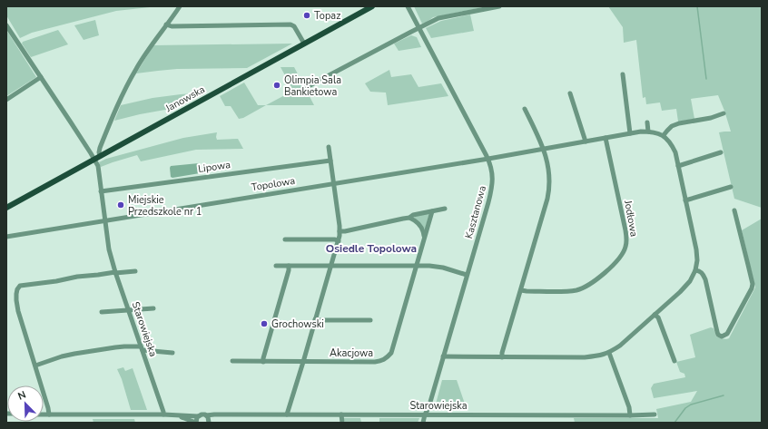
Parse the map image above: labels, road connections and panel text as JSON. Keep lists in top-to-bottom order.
{
  "streets": {
    "main road": ["Janowska"],
    "street": [
      "Lipowa",
      "Topolowa",
      "Kasztanowa",
      "Jodłowa",
      "Starowiejska",
      "Akacjowa"
    ]
  },
  "crossings": [
    ["Janowska", "Starowiejska"],
    ["Lipowa", "Starowiejska"],
    ["Topolowa", "Kasztanowa"],
    ["Topolowa", "Jodłowa"],
    ["Topolowa", "Starowiejska"],
    ["Kasztanowa", "Starowiejska"]
  ],
  "districts": ["Osiedle Topolowa"],
  "places": [
    "Topaz",
    "Olimpia Sala Bankietowa",
    "Miejskie Przedszkole nr 1",
    "Grochowski"
  ],
  "north": "top left"
}
